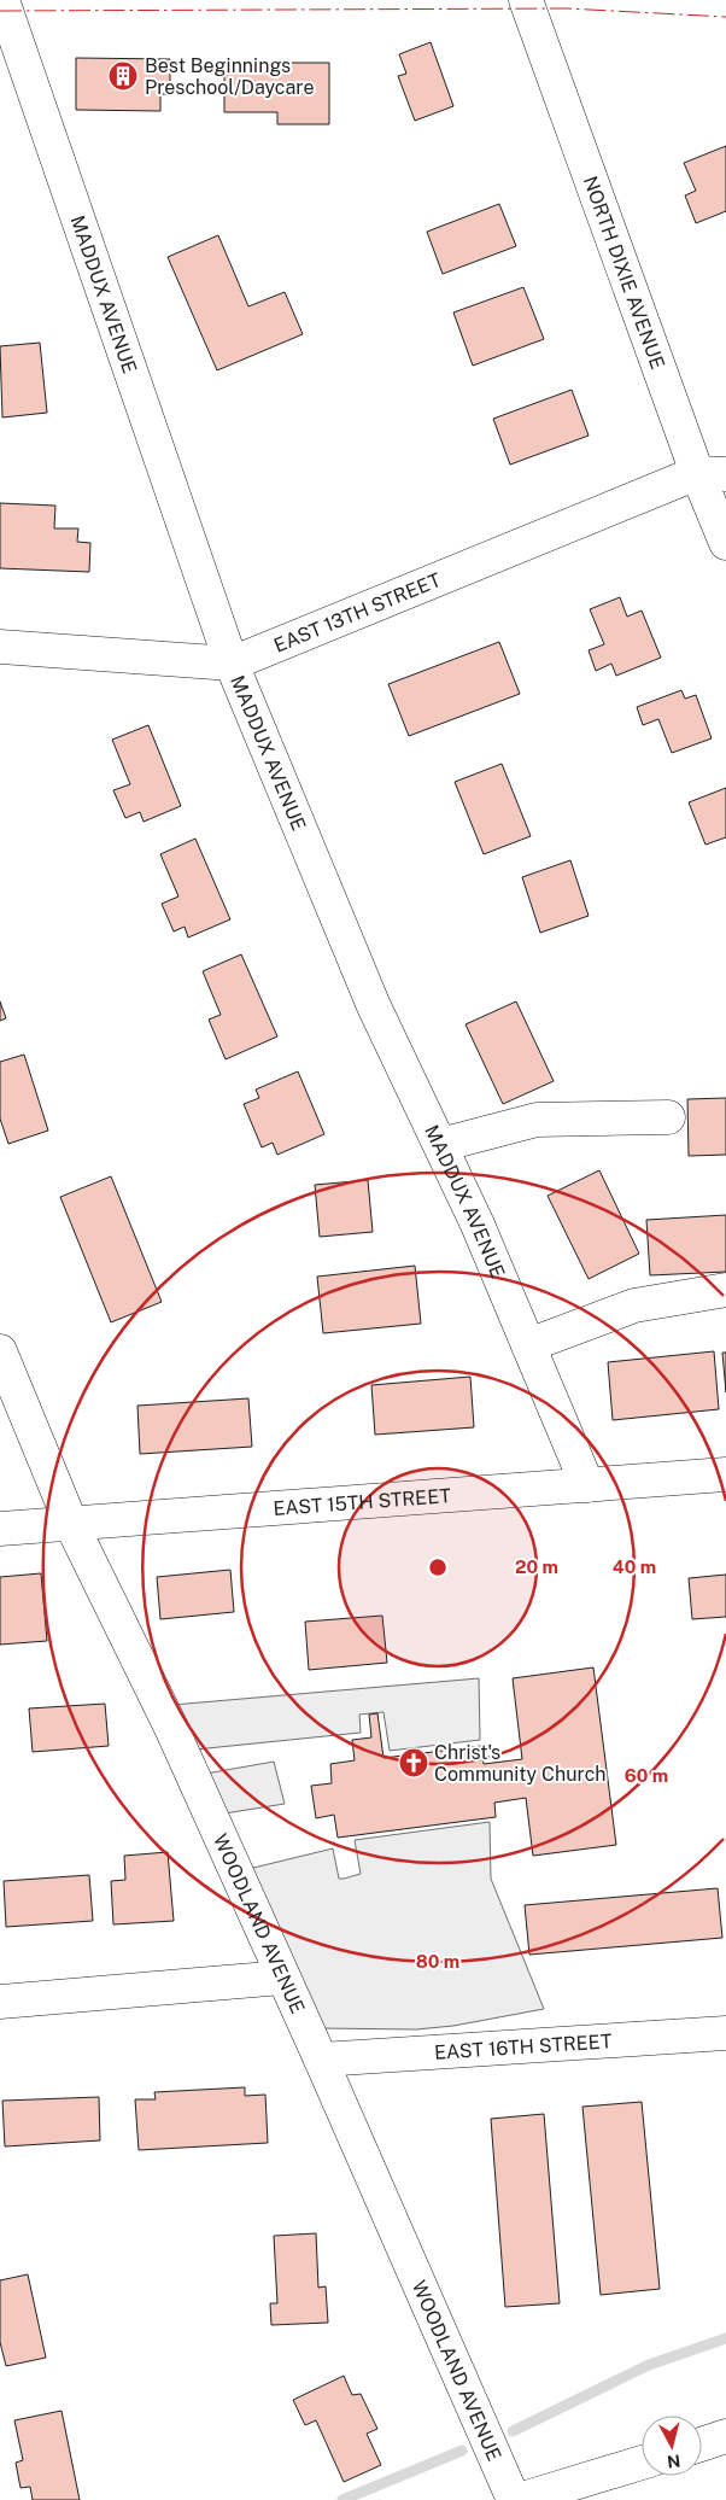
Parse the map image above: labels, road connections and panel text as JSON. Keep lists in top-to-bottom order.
{
  "streets": {
    "street": [
      "NORTH DIXIE AVENUE",
      "MADDUX AVENUE",
      "EAST 13TH STREET",
      "EAST 15TH STREET",
      "WOODLAND AVENUE",
      "EAST 16TH STREET"
    ]
  },
  "crossings": [
    ["NORTH DIXIE AVENUE", "EAST 13TH STREET"],
    ["MADDUX AVENUE", "EAST 13TH STREET"],
    ["MADDUX AVENUE", "EAST 15TH STREET"],
    ["EAST 15TH STREET", "WOODLAND AVENUE"],
    ["WOODLAND AVENUE", "EAST 16TH STREET"]
  ],
  "places": {
    "building": ["Best Beginnings Preschool/Daycare"],
    "church": ["Christ's Community Church"]
  },
  "north": "bottom",
  "rings": [
    "20 m",
    "40 m",
    "60 m",
    "80 m"
  ]
}
